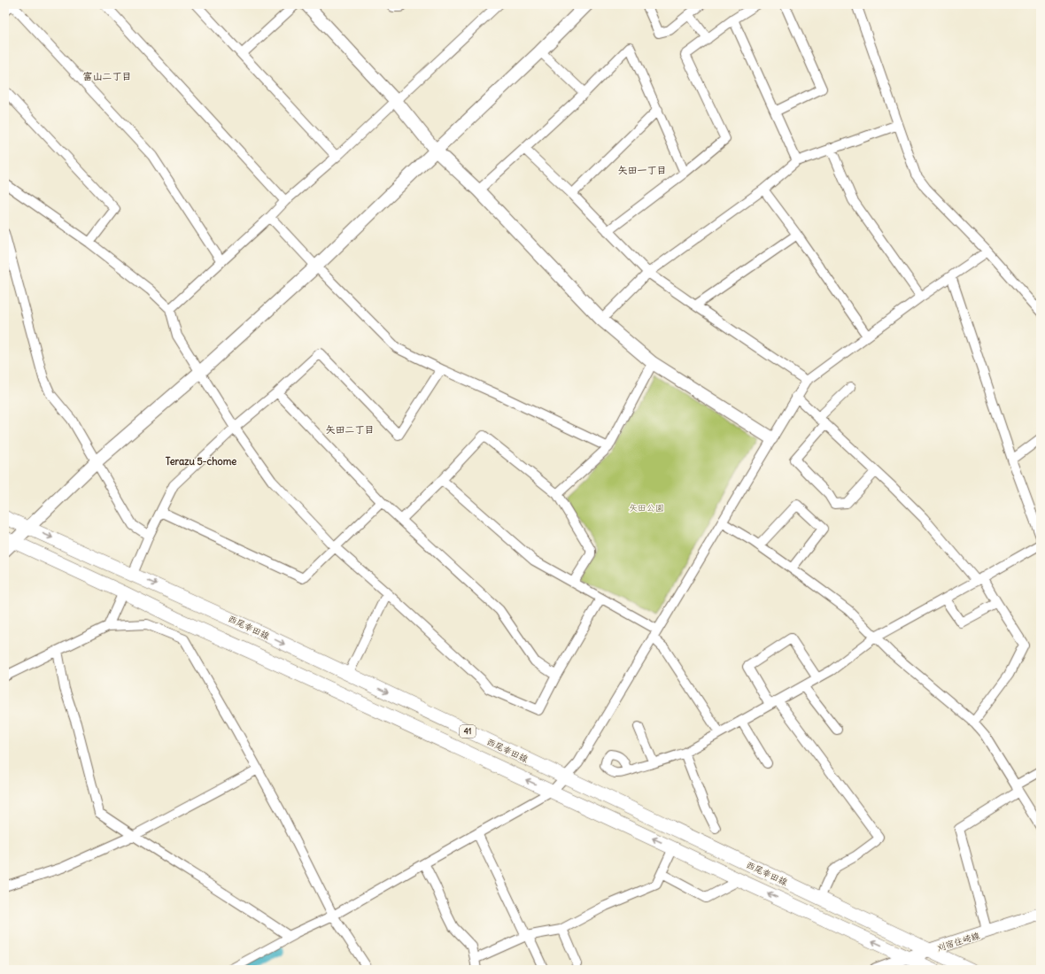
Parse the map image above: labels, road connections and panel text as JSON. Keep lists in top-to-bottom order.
{
  "streets": {
    "main road": ["西尾幸田線", "41"],
    "street": ["刈宿住崎線"]
  },
  "crossings": [
    ["西尾幸田線", "刈宿住崎線"]
  ],
  "districts": [
    "富山二丁目",
    "矢田一丁目",
    "矢田二丁目",
    "Terazu 5-chome"
  ],
  "parks": ["矢田公園"]
}
